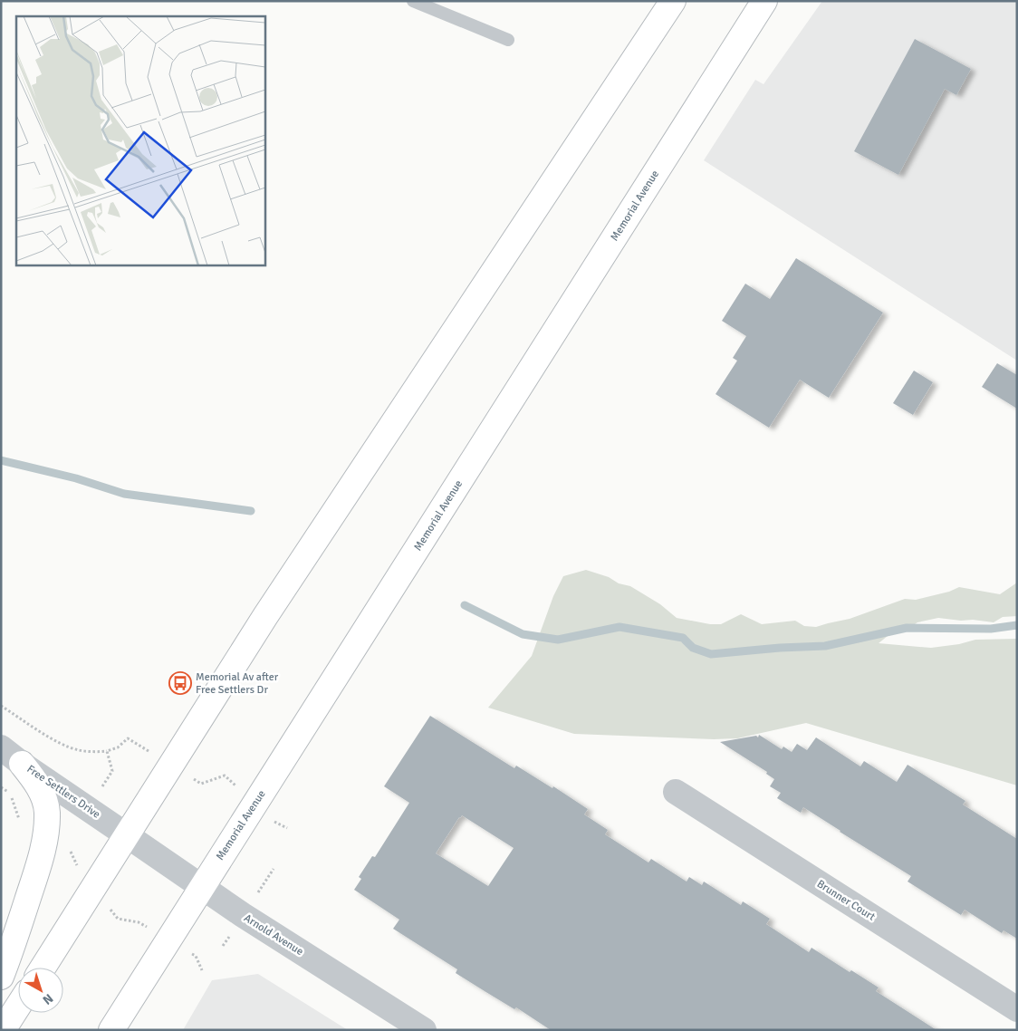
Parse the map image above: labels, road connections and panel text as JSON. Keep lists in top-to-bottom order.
{
  "streets": {
    "main road": ["Memorial Avenue"],
    "street": ["Free Settlers Drive", "Brunner Court", "Arnold Avenue"]
  },
  "crossings": [
    ["Memorial Avenue", "Arnold Avenue"],
    ["Free Settlers Drive", "Arnold Avenue"]
  ],
  "places": {
    "bus stop": ["Memorial Av after Free Settlers Dr"]
  },
  "north": "bottom right"
}
